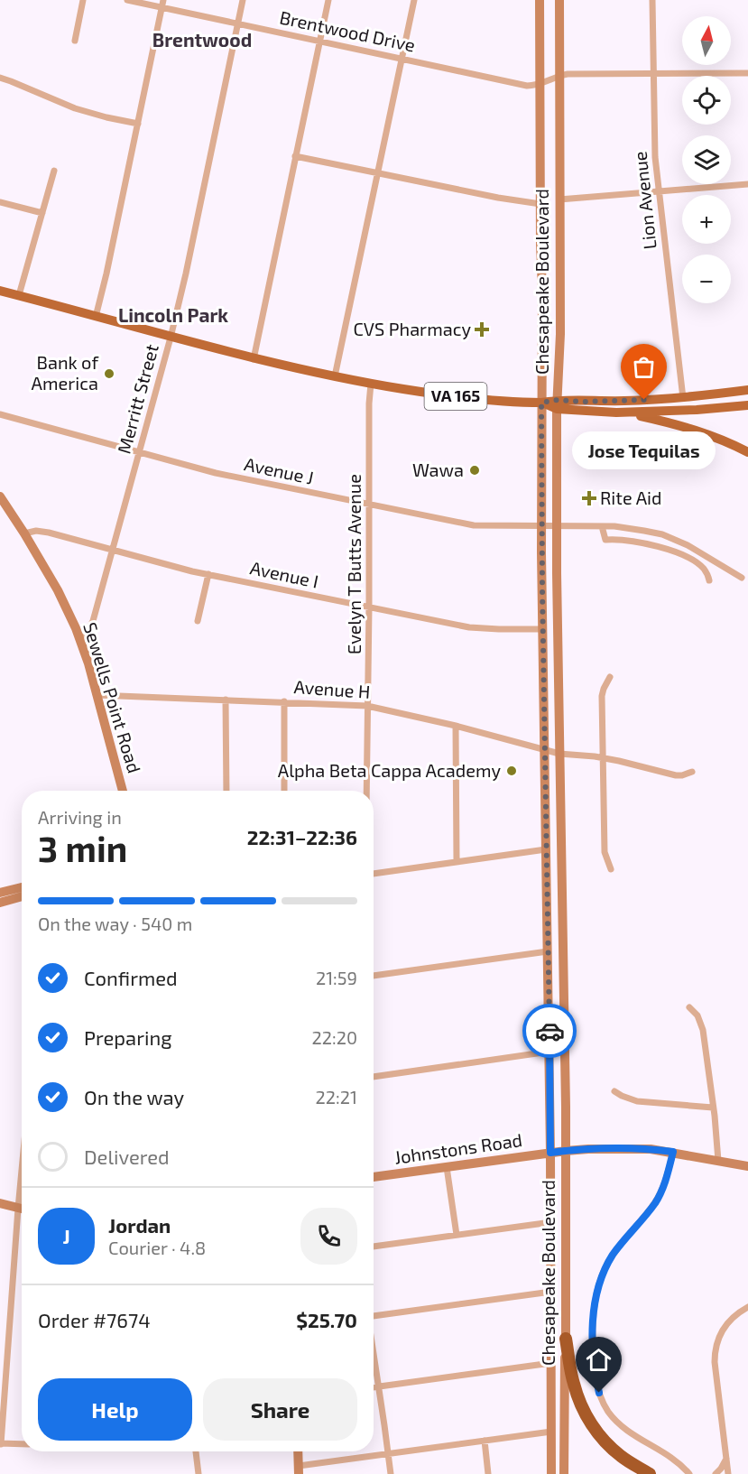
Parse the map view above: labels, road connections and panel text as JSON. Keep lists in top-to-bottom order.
{
  "streets": {
    "main road": [
      "Chesapeake Boulevard",
      "VA 165",
      "Sewells Point Road",
      "Johnstons Road"
    ],
    "street": [
      "Brentwood Drive",
      "Lion Avenue",
      "Merritt Street",
      "Avenue J",
      "Evelyn T Butts Avenue",
      "Avenue I",
      "Avenue H"
    ]
  },
  "crossings": [
    ["Brentwood Drive", "Lion Avenue"],
    ["Brentwood Drive", "Chesapeake Boulevard"],
    ["Brentwood Drive", "Merritt Street"],
    ["Lion Avenue", "VA 165"],
    ["Chesapeake Boulevard", "VA 165"],
    ["Chesapeake Boulevard", "Avenue J"],
    ["Chesapeake Boulevard", "Avenue I"],
    ["Chesapeake Boulevard", "Avenue H"],
    ["Chesapeake Boulevard", "Johnstons Road"],
    ["VA 165", "Merritt Street"],
    ["VA 165", "Evelyn T Butts Avenue"],
    ["Merritt Street", "Avenue J"],
    ["Merritt Street", "Avenue I"],
    ["Merritt Street", "Sewells Point Road"],
    ["Avenue J", "Evelyn T Butts Avenue"],
    ["Evelyn T Butts Avenue", "Avenue I"],
    ["Evelyn T Butts Avenue", "Avenue H"],
    ["Avenue I", "Sewells Point Road"],
    ["Avenue H", "Sewells Point Road"]
  ],
  "districts": ["Brentwood", "Lincoln Park"],
  "places": {
    "health": ["CVS Pharmacy", "Rite Aid"],
    "other": [
      "Bank of America",
      "Jose Tequilas",
      "Wawa",
      "Alpha Beta Cappa Academy"
    ]
  },
  "north": "top",
  "page": {
    "map_buttons": ["+", "−"],
    "bubble": "Jose Tequilas",
    "heading": ["3 min", "Arriving in", "22:31–22:36"],
    "panel": [
      "Jordan",
      "Courier · 4.8",
      "Order #7674",
      "$25.70"
    ],
    "bar": "On the way · 540 m",
    "list": [
      ["Confirmed", "21:59"],
      ["Preparing", "22:20"],
      ["On the way", "22:21"],
      "Delivered"
    ],
    "round": "J",
    "buttons": ["Help", "Share"]
  }
}
